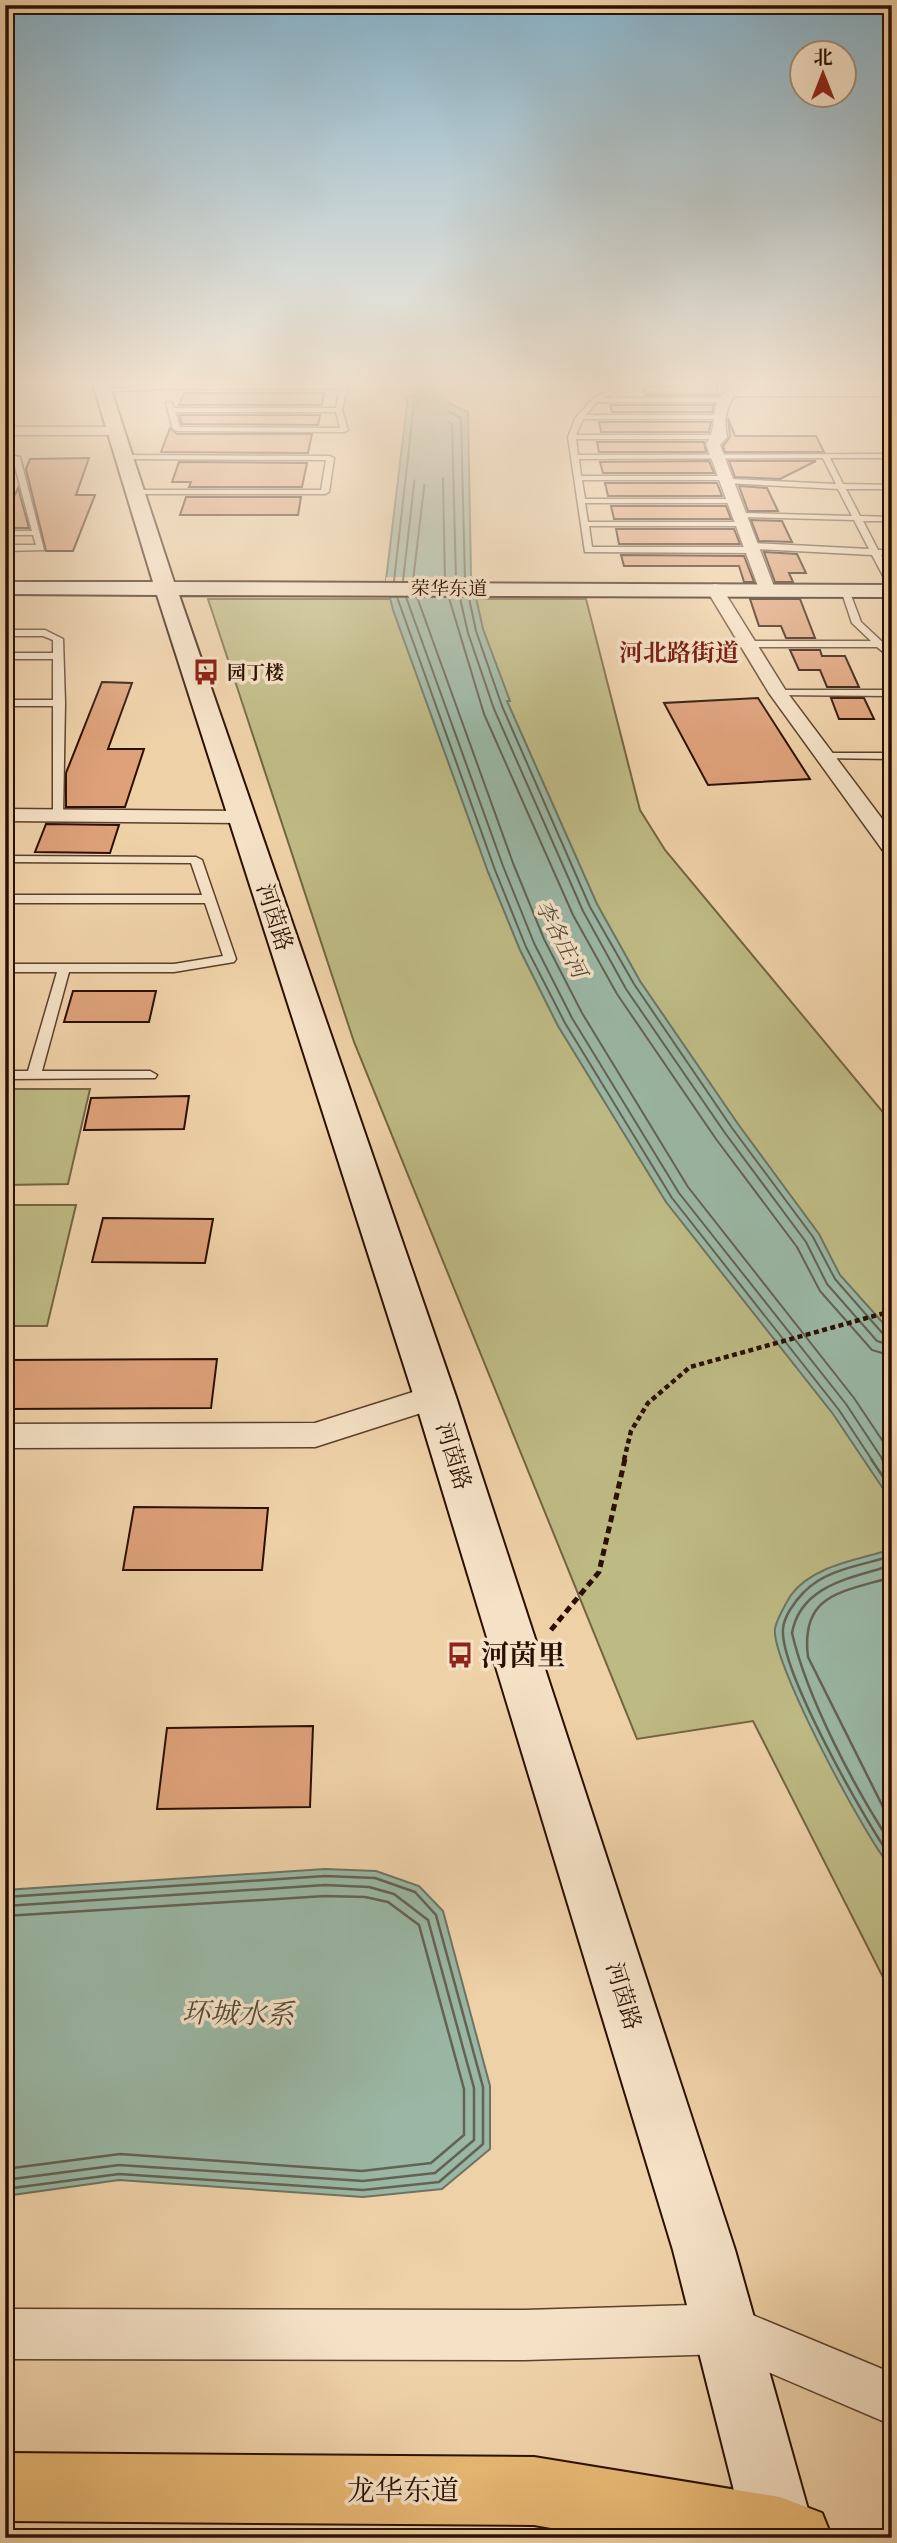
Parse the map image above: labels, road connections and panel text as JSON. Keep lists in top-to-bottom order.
{
  "streets": {
    "main road": ["龙华东道"],
    "street": ["荣华东道", "河茵路"]
  },
  "crossings": [
    ["荣华东道", "河茵路"],
    ["河茵路", "龙华东道"]
  ],
  "districts": ["河北路街道"],
  "water": ["李各庄河", "环城水系"],
  "places": {
    "bus stop": ["园丁楼", "河茵里"]
  },
  "north": "top"
}
